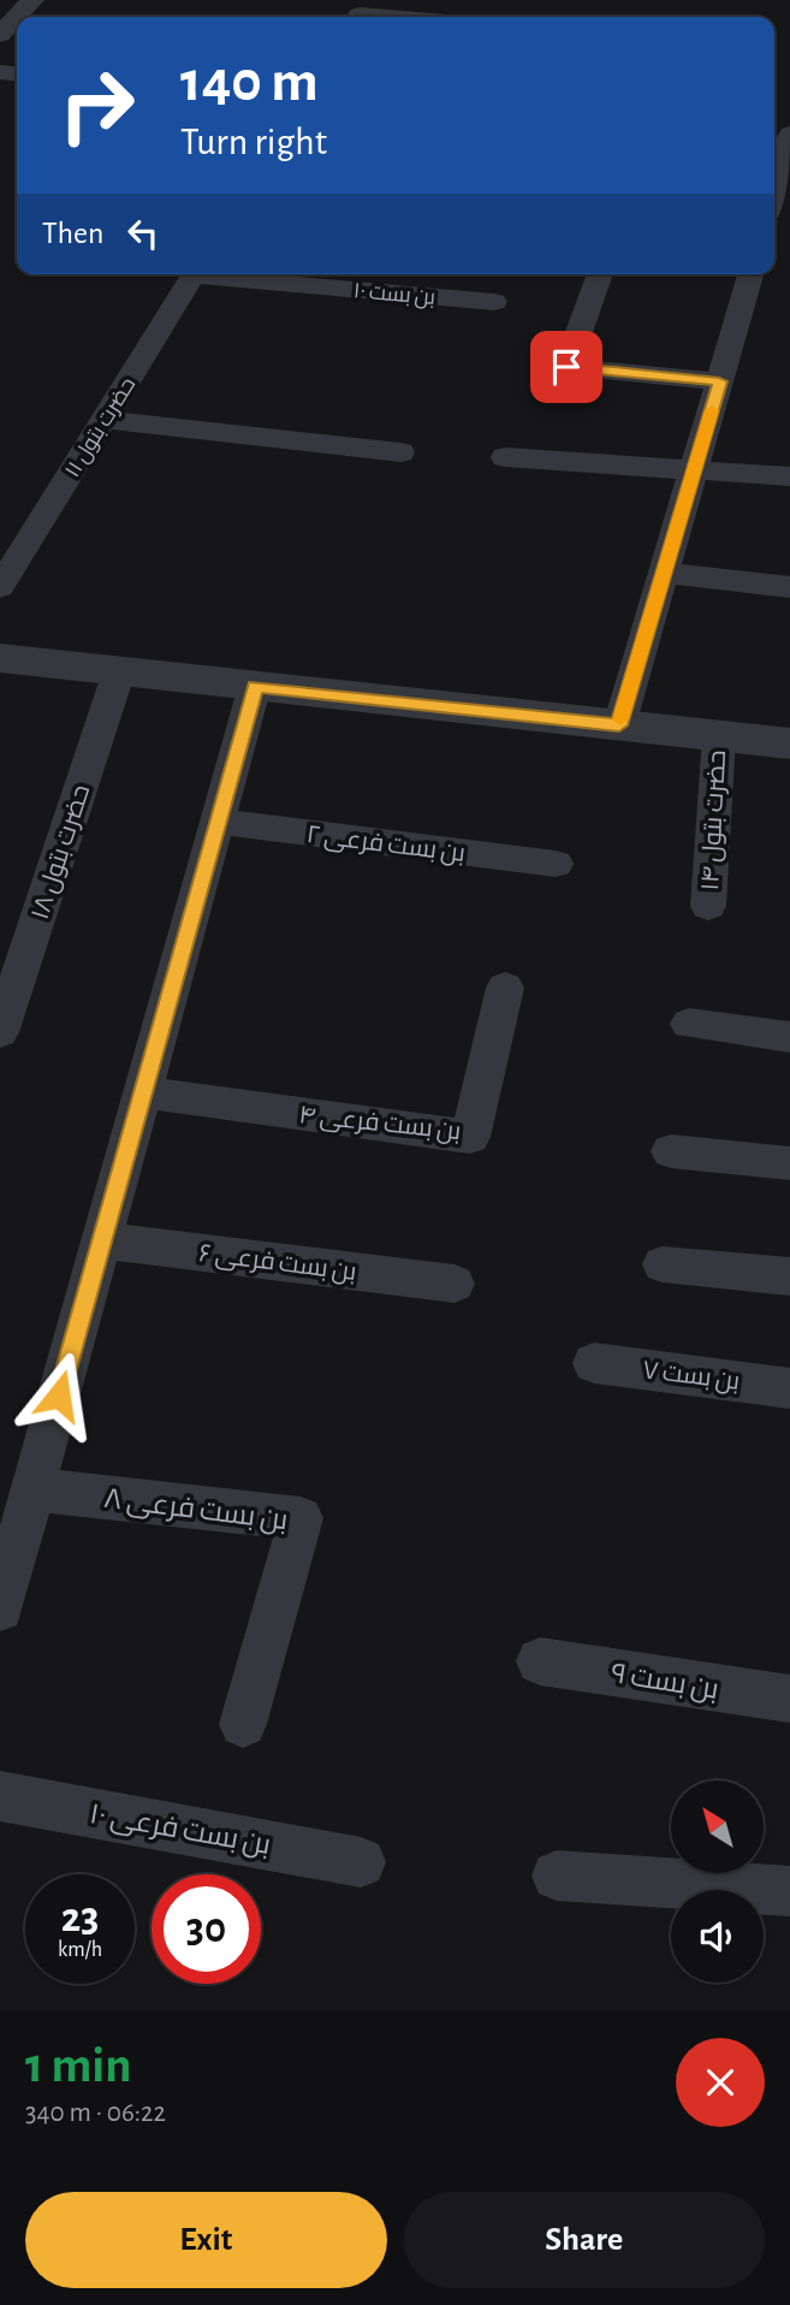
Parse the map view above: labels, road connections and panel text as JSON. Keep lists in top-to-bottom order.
{
  "streets": {
    "street": [
      "بن بست ۱۰",
      "حضرت بتول ۱۱",
      "حضرت بتول ۱۴",
      "بن بست فرعی ۲",
      "حضرت بتول ۱۸",
      "بن بست فرعی ۴",
      "بن بست فرعی ۶",
      "بن بست ۷",
      "بن بست فرعی ۸",
      "بن بست ۹",
      "بن بست فرعی ۱۰"
    ]
  },
  "north": "top left",
  "page": {
    "turn": ["140 m", "Turn right"],
    "then": "Then",
    "speed": "23 km/h",
    "limit": "30",
    "heading": ["1 min", "340 m · 06:22"],
    "buttons": ["Exit", "Share"]
  }
}
